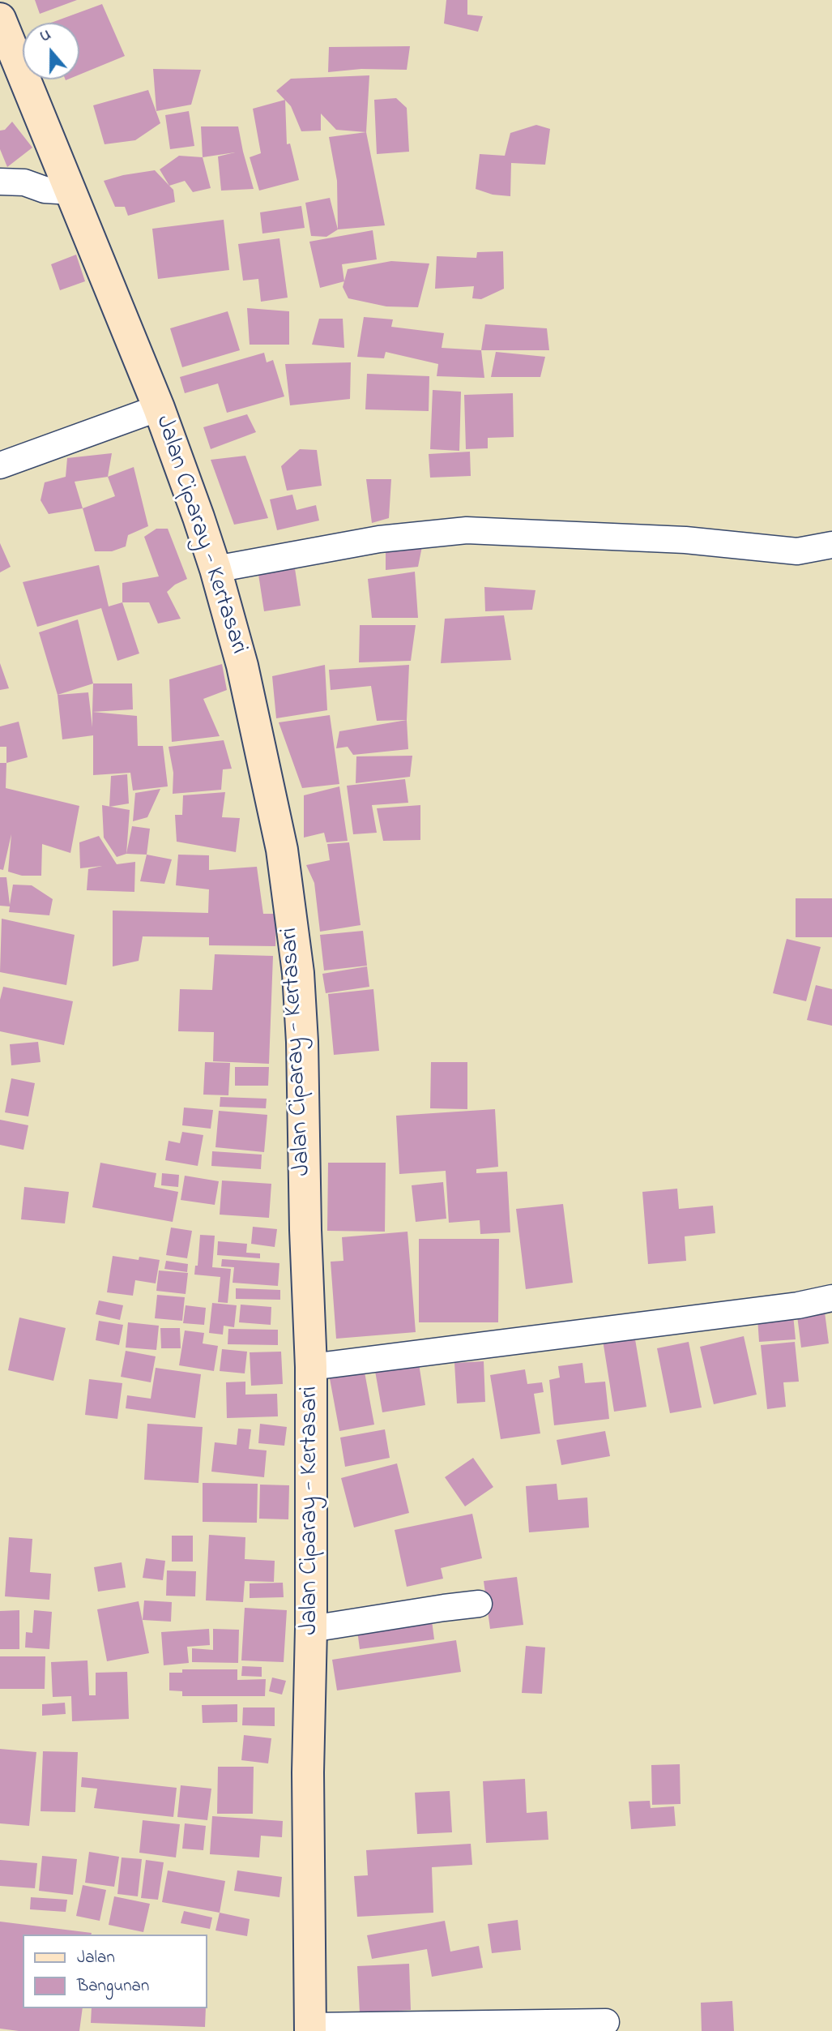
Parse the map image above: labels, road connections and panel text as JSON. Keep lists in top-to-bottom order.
{
  "streets": {
    "main road": ["Jalan Ciparay - Kertasari"]
  },
  "legend": ["Jalan", "Bangunan"],
  "north": "top"
}
